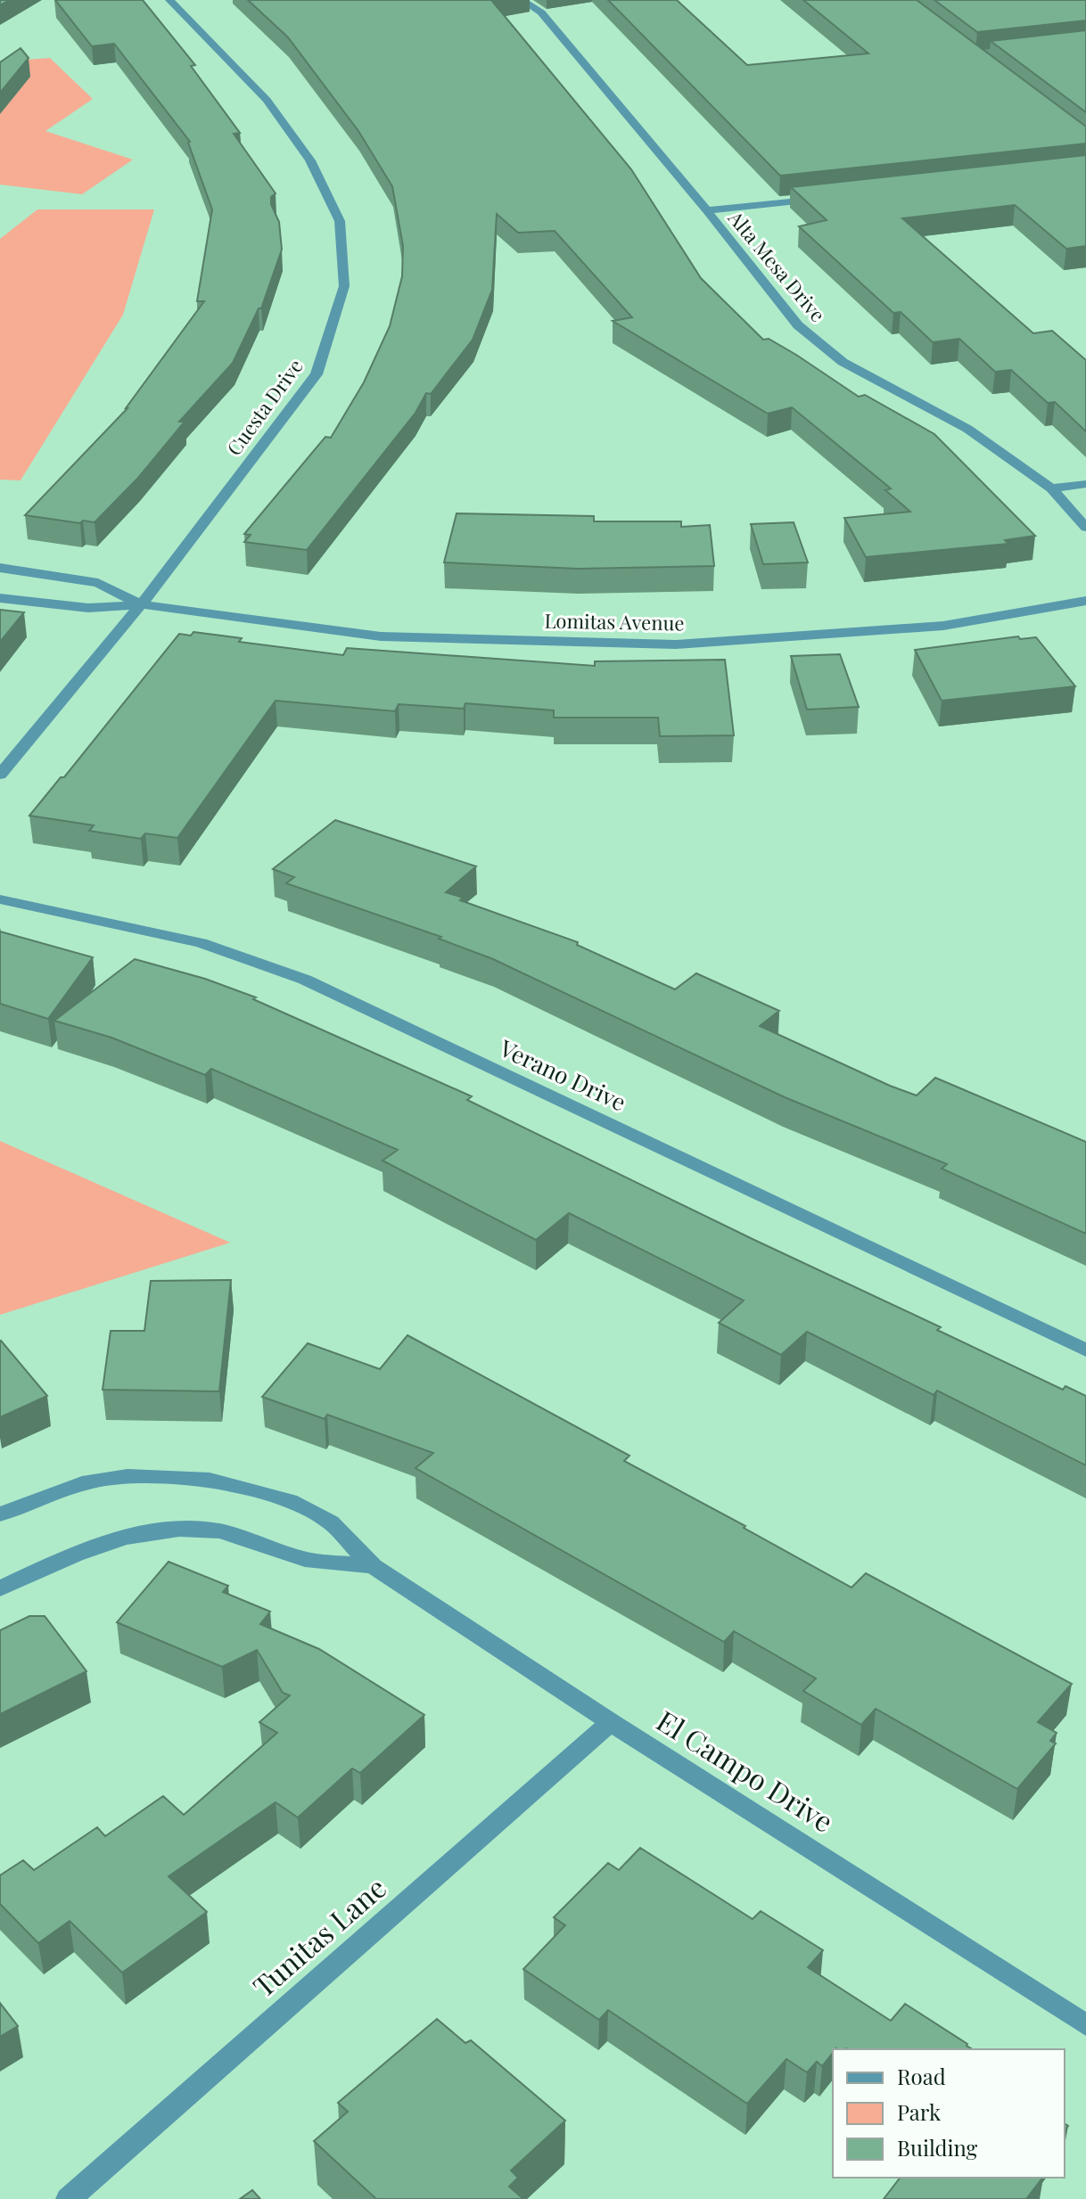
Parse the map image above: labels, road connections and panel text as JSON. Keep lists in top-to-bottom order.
{
  "streets": {
    "street": [
      "Alta Mesa Drive",
      "Cuesta Drive",
      "Lomitas Avenue",
      "Verano Drive",
      "El Campo Drive",
      "Tunitas Lane"
    ]
  },
  "crossings": [
    ["Cuesta Drive", "Lomitas Avenue"],
    ["El Campo Drive", "Tunitas Lane"]
  ],
  "legend": ["Road", "Park", "Building"]
}
